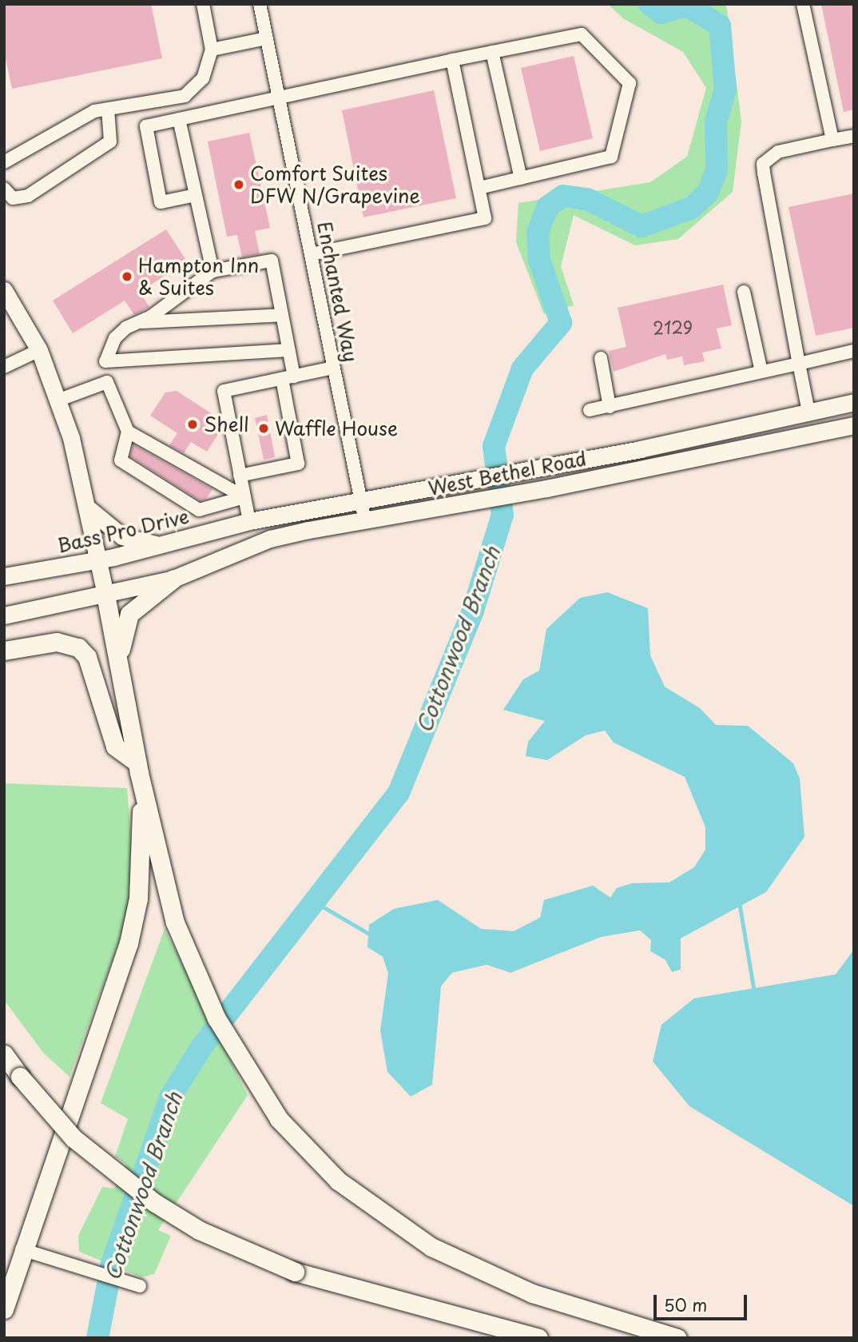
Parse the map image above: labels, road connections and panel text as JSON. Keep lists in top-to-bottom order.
{
  "streets": {
    "main road": ["West Bethel Road", "Bass Pro Drive"],
    "street": ["Enchanted Way"]
  },
  "crossings": [
    ["Enchanted Way", "West Bethel Road"],
    ["West Bethel Road", "Bass Pro Drive"]
  ],
  "water": ["Cottonwood Branch"],
  "places": [
    "Comfort Suites DFW N/Grapevine",
    "Hampton Inn & Suites",
    "Shell",
    "Waffle House"
  ],
  "house_numbers": ["2129"],
  "scale_bar": "50 m"
}
